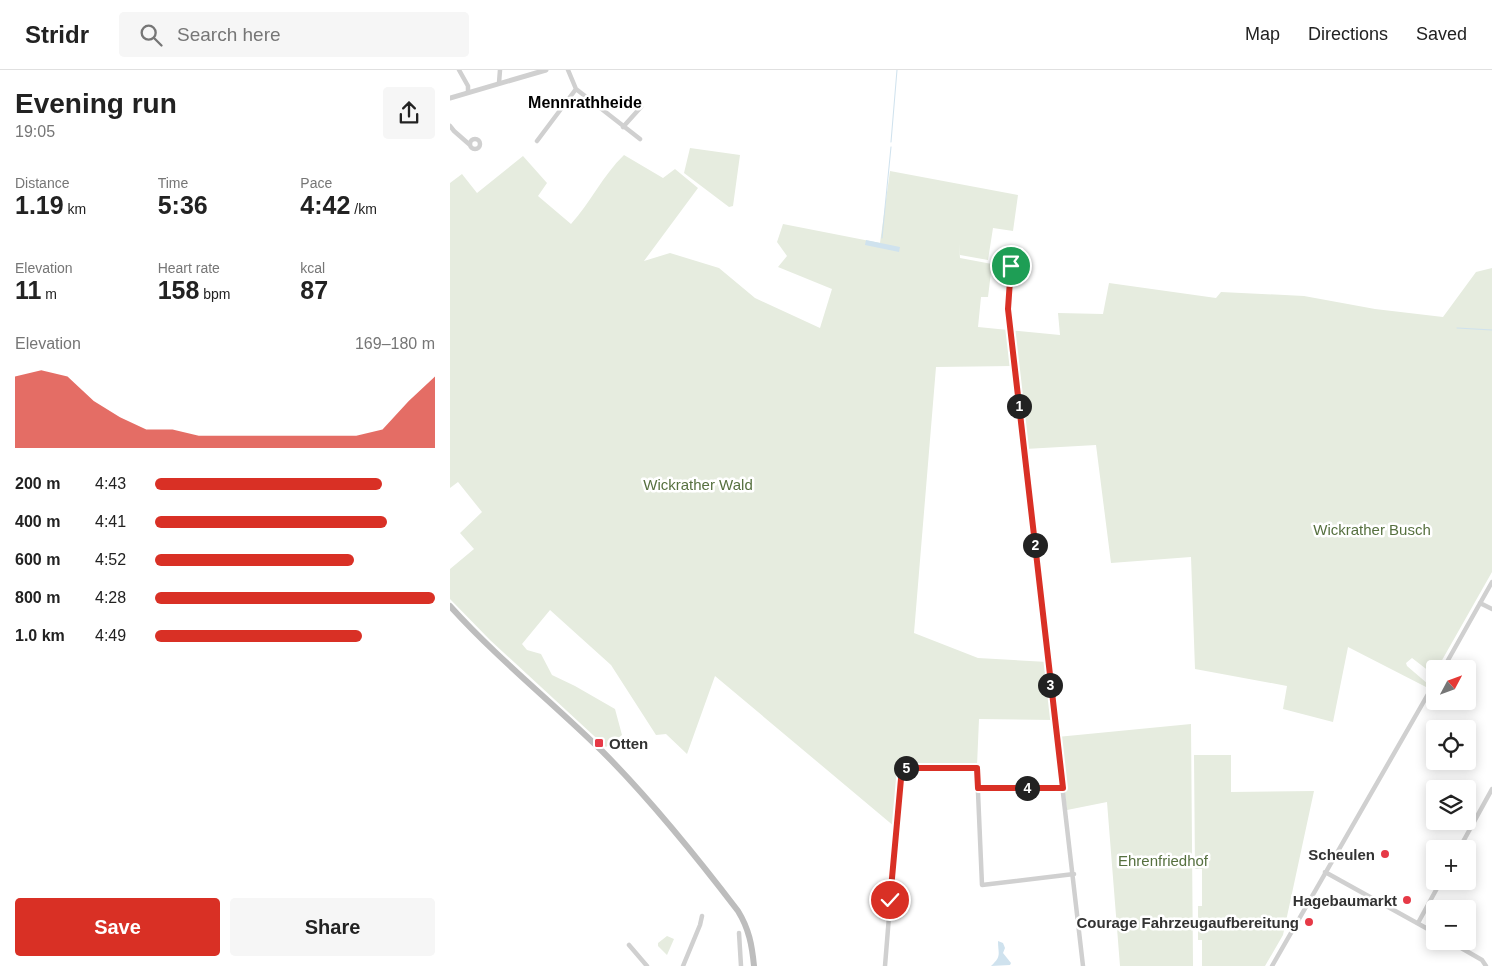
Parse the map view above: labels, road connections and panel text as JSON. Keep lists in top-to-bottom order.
{
  "districts": ["Mennrathheide"],
  "parks": ["Wickrather Wald", "Wickrather Busch", "Ehrenfriedhof"],
  "places": {
    "transit": ["Otten"],
    "other": ["Scheulen", "Hagebaumarkt", "Courage Fahrzeugaufbereitung"]
  },
  "north": "top right",
  "page": {
    "header": "Stridr",
    "search": "Search here",
    "nav": ["Map", "Directions", "Saved"],
    "heading": ["Evening run", "19:05"],
    "stats": [
      ["Distance", "1.19 km"],
      ["Time", "5:36"],
      ["Pace", "4:42 /km"],
      ["Elevation", "11 m"],
      ["Heart rate", "158 bpm"],
      ["kcal", "87"]
    ],
    "chart": ["Elevation", "169–180 m"],
    "pins": [
      "1",
      "2",
      "3",
      "5",
      "4"
    ],
    "list": [
      {
        "name": "200 m",
        "note": "4:43"
      },
      {
        "name": "400 m",
        "note": "4:41"
      },
      {
        "name": "600 m",
        "note": "4:52"
      },
      {
        "name": "800 m",
        "note": "4:28"
      },
      {
        "name": "1.0 km",
        "note": "4:49"
      }
    ],
    "map_buttons": ["+", "−"],
    "buttons": ["Save", "Share"]
  }
}
